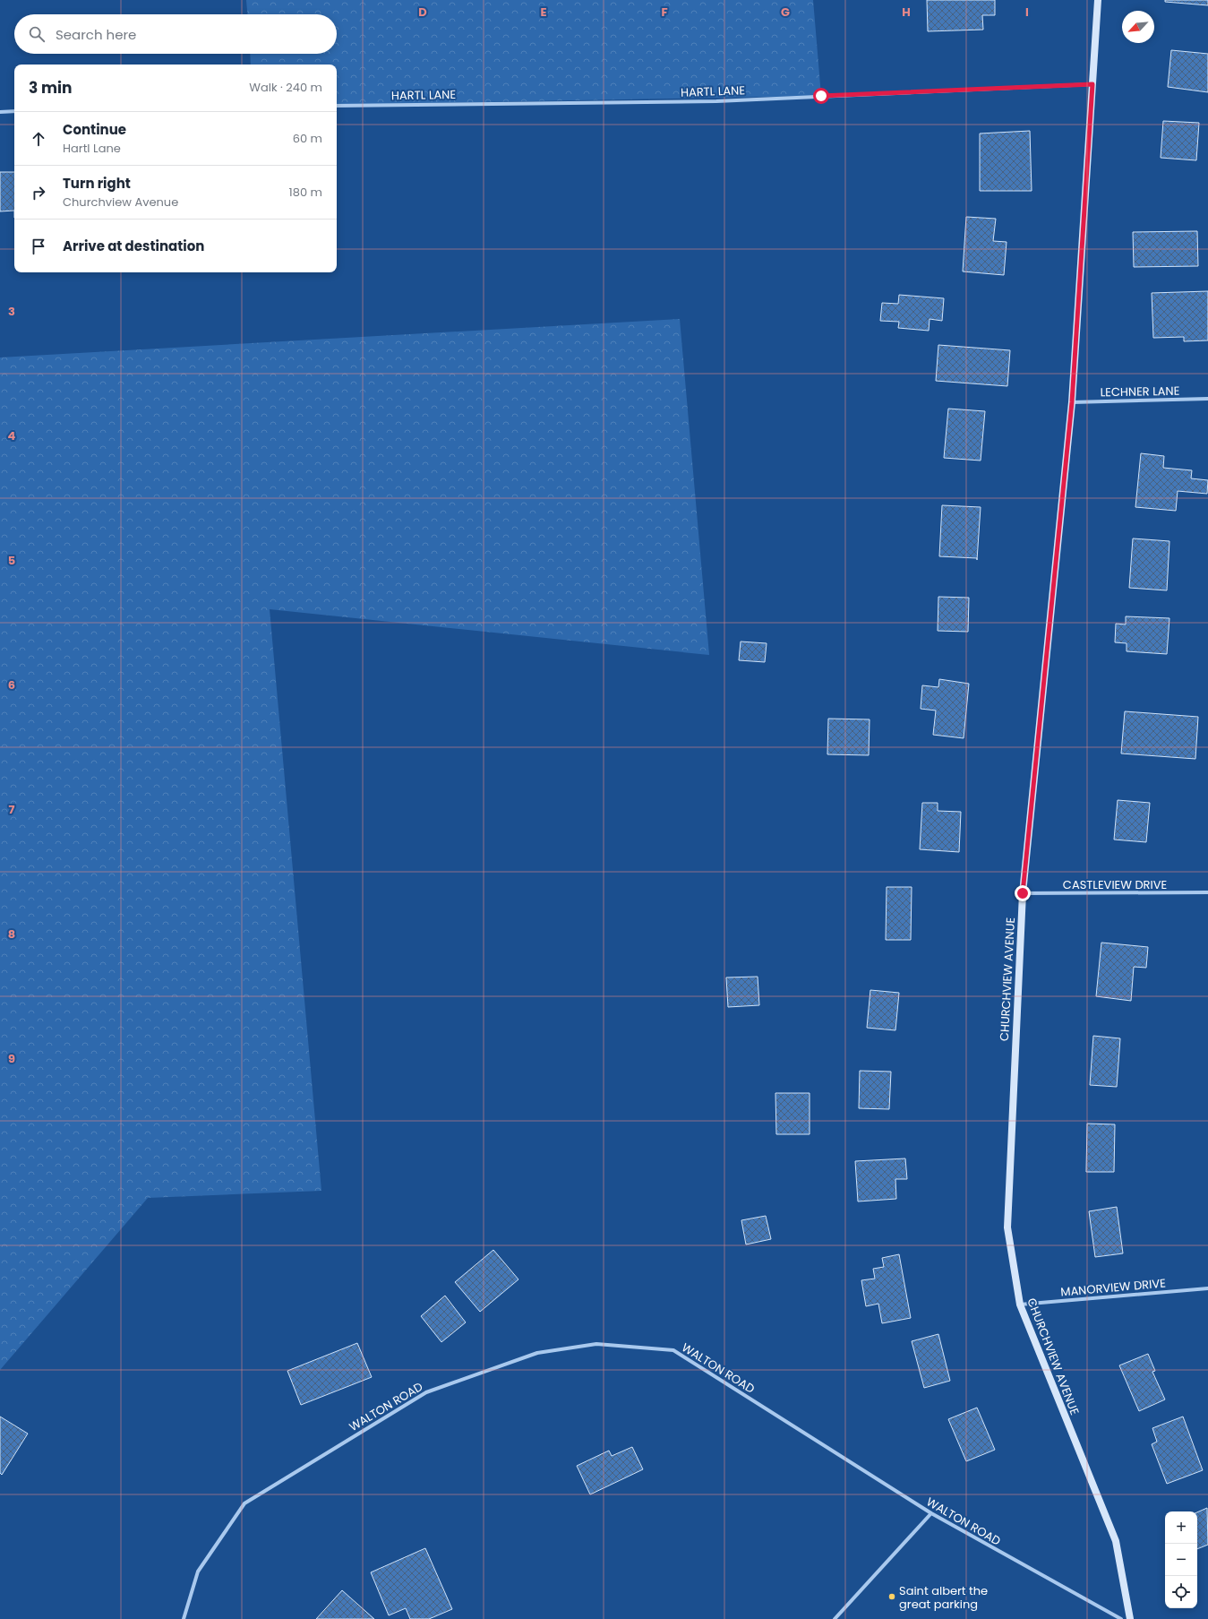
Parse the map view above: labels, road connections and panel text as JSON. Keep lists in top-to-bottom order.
{
  "streets": {
    "street": [
      "HARTL LANE",
      "LECHNER LANE",
      "CASTLEVIEW DRIVE",
      "CHURCHVIEW AVENUE",
      "MANORVIEW DRIVE",
      "WALTON ROAD"
    ]
  },
  "crossings": [
    ["HARTL LANE", "CHURCHVIEW AVENUE"],
    ["LECHNER LANE", "CHURCHVIEW AVENUE"],
    ["CASTLEVIEW DRIVE", "CHURCHVIEW AVENUE"],
    ["CHURCHVIEW AVENUE", "MANORVIEW DRIVE"]
  ],
  "places": ["Saint albert the great parking"],
  "north": "bottom left",
  "page": {
    "search": "Search here",
    "heading": ["3 min", "Walk · 240 m"],
    "list": [
      ["Continue", "Hartl Lane", "60 m"],
      ["Turn right", "Churchview Avenue", "180 m"],
      "Arrive at destination"
    ],
    "map_buttons": ["+", "−"]
  },
  "grid": {
    "columns": [
      "D",
      "E",
      "F",
      "G",
      "H",
      "I"
    ],
    "rows": [
      "3",
      "4",
      "5",
      "6",
      "7",
      "8",
      "9"
    ]
  }
}
